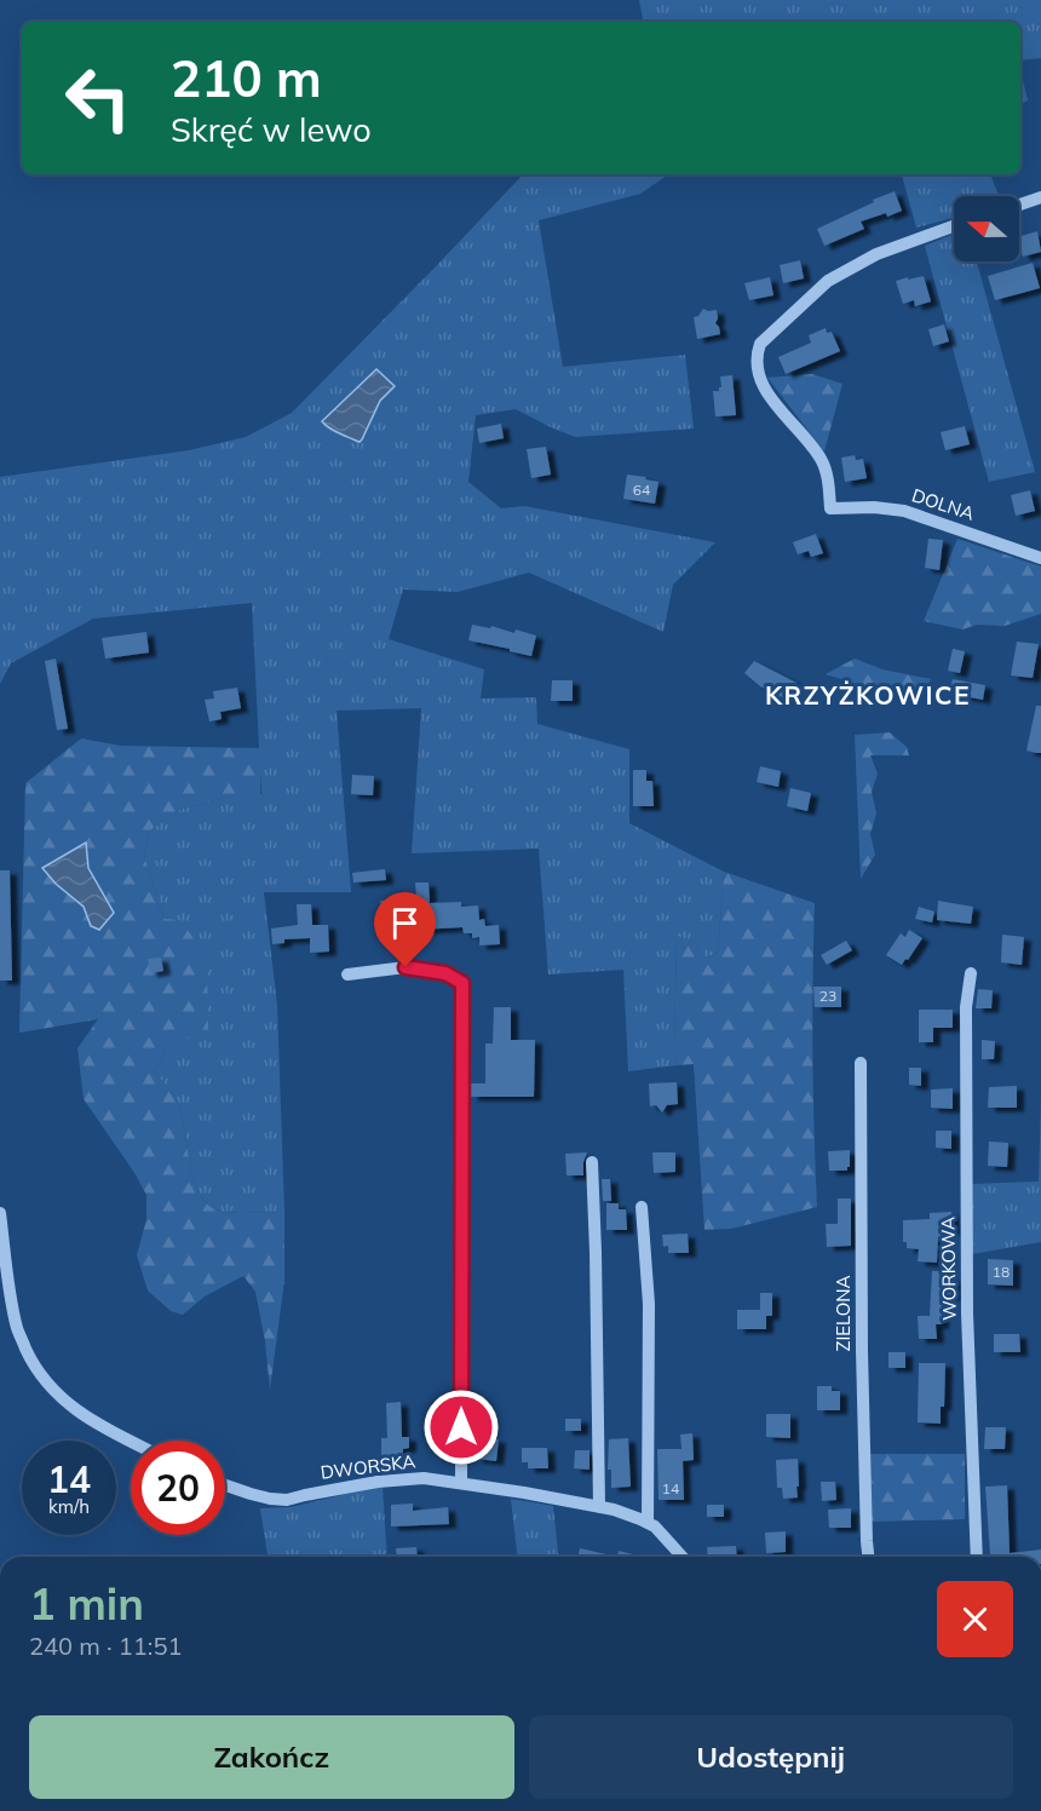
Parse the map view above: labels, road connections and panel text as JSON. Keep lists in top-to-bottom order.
{
  "streets": {
    "street": [
      "DOLNA",
      "WORKOWA",
      "ZIELONA",
      "DWORSKA"
    ]
  },
  "districts": ["KRZYŻKOWICE"],
  "house_numbers": [
    "64",
    "23",
    "18",
    "14"
  ],
  "north": "left",
  "page": {
    "turn": ["210 m", "Skręć w lewo"],
    "speed": "14 km/h",
    "limit": "20",
    "heading": ["1 min", "240 m · 11:51"],
    "buttons": ["Zakończ", "Udostępnij"]
  }
}
